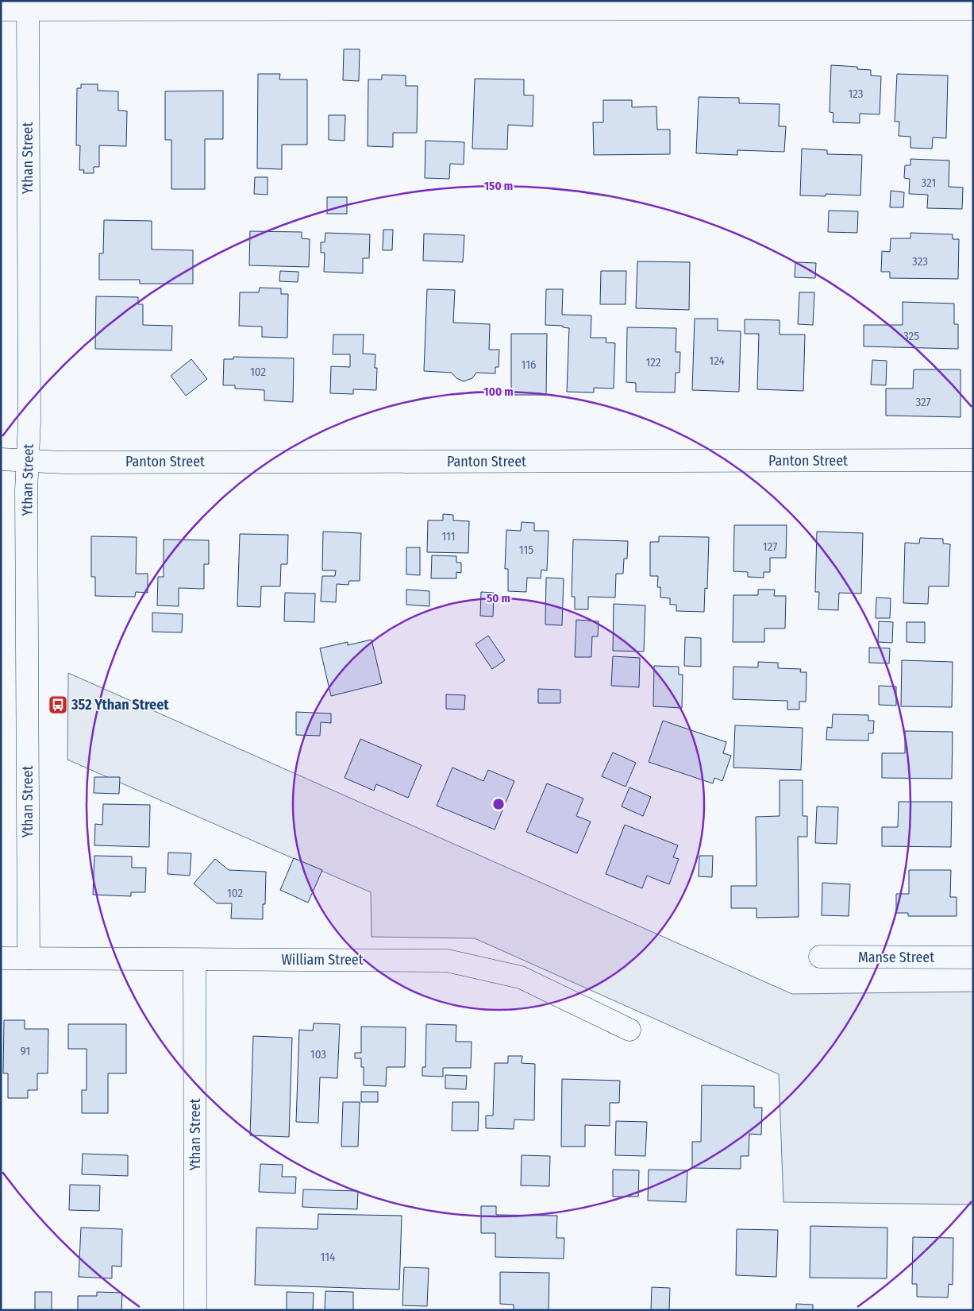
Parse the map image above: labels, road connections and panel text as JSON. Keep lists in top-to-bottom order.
{
  "streets": {
    "street": [
      "Ythan Street",
      "Panton Street",
      "Manse Street",
      "William Street"
    ]
  },
  "crossings": [
    ["Ythan Street", "Panton Street"],
    ["Ythan Street", "William Street"]
  ],
  "places": {
    "bus stop": ["352 Ythan Street"]
  },
  "house_numbers": [
    "123",
    "321",
    "323",
    "325",
    "124",
    "122",
    "116",
    "102",
    "327",
    "111",
    "127",
    "115",
    "102",
    "91",
    "103",
    "114"
  ],
  "rings": ["150 m", "100 m", "50 m"]
}
